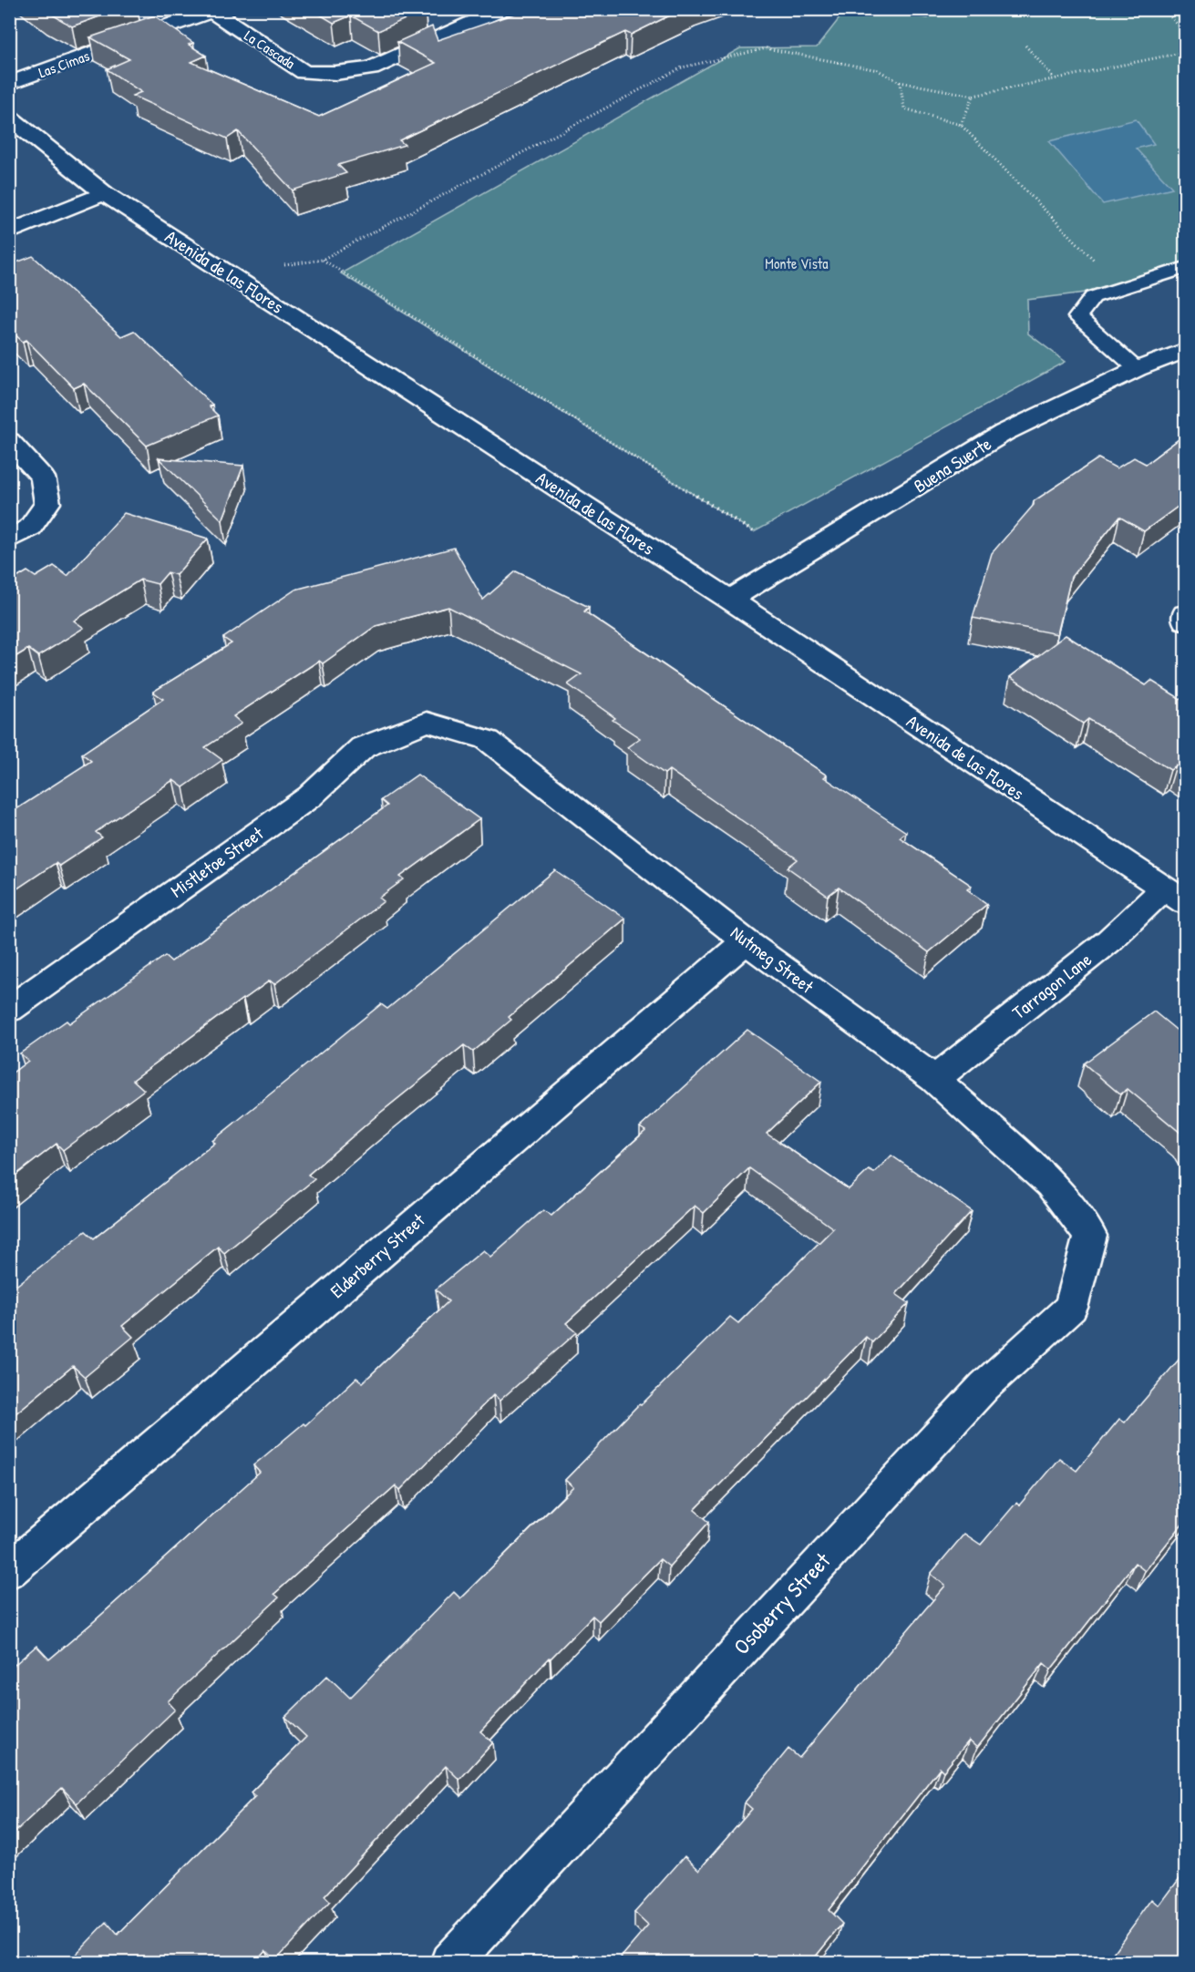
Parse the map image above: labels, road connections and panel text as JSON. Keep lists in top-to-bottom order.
{
  "streets": {
    "street": [
      "La Cascada",
      "Las Cimas",
      "Avenida de las Flores",
      "Buena Suerte",
      "Mistletoe Street",
      "Nutmeg Street",
      "Tarragon Lane",
      "Elderberry Street",
      "Osoberry Street"
    ]
  },
  "crossings": [
    ["La Cascada", "Las Cimas"],
    ["Avenida de las Flores", "Buena Suerte"],
    ["Avenida de las Flores", "Tarragon Lane"],
    ["Mistletoe Street", "Nutmeg Street"],
    ["Nutmeg Street", "Tarragon Lane"],
    ["Nutmeg Street", "Elderberry Street"],
    ["Nutmeg Street", "Osoberry Street"]
  ],
  "parks": ["Monte Vista"]
}
